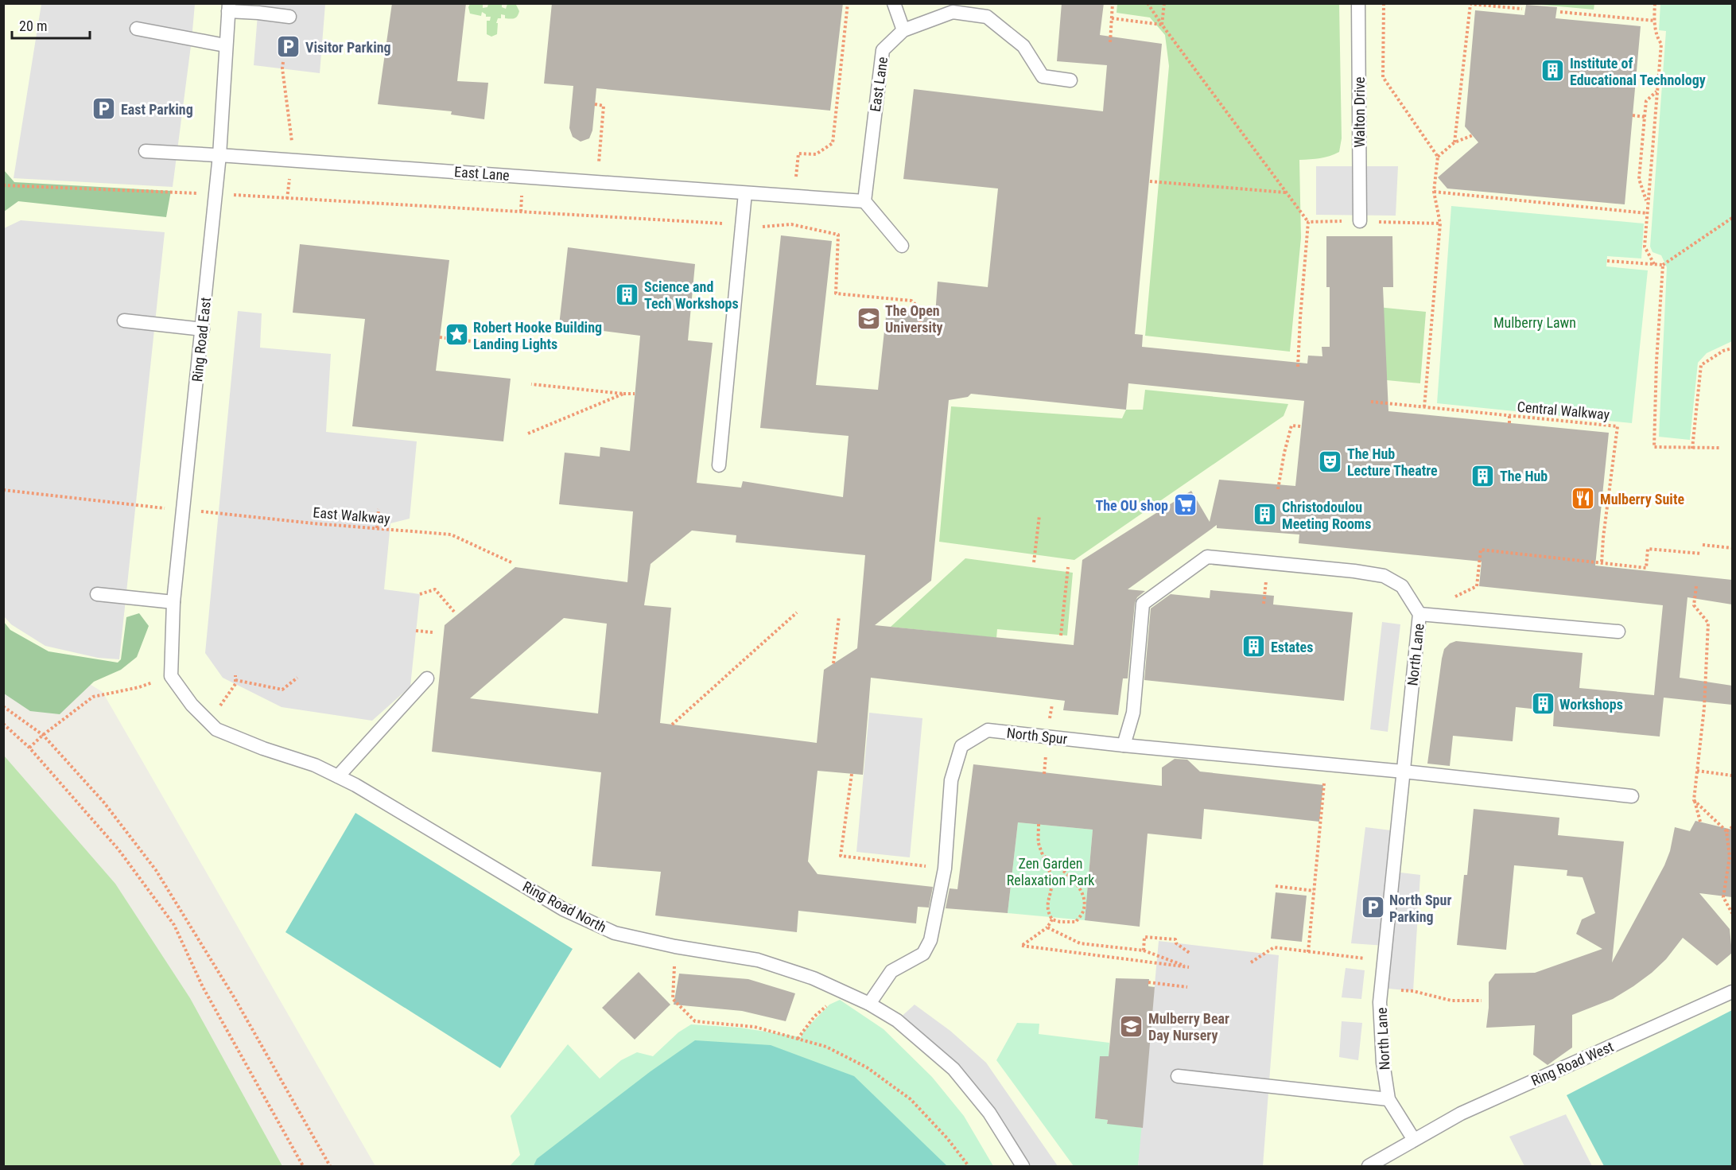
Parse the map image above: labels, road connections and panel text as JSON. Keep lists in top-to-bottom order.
{
  "streets": {
    "lane": [
      "East Lane",
      "Walton Drive",
      "Ring Road East",
      "North Lane",
      "North Spur",
      "Ring Road North",
      "Ring Road West"
    ],
    "path": ["Central Walkway", "East Walkway"]
  },
  "crossings": [
    ["East Lane", "Ring Road East"],
    ["Ring Road East", "East Walkway"],
    ["Ring Road East", "Ring Road North"],
    ["North Lane", "North Spur"],
    ["North Lane", "Ring Road West"],
    ["North Spur", "Ring Road North"]
  ],
  "parks": ["Mulberry Lawn", "Zen Garden Relaxation Park"],
  "places": {
    "parking": ["Visitor Parking", "East Parking", "North Spur Parking"],
    "building": [
      "Institute of Educational Technology",
      "Science and Tech Workshops",
      "The Hub",
      "Christodoulou Meeting Rooms",
      "Estates",
      "Workshops"
    ],
    "school or university": ["The Open University", "Mulberry Bear Day Nursery"],
    "place": ["Robert Hooke Building Landing Lights"],
    "theatre": ["The Hub Lecture Theatre"],
    "restaurant": ["Mulberry Suite"],
    "supermarket": ["The OU shop"]
  },
  "scale_bar": "20 m"
}
